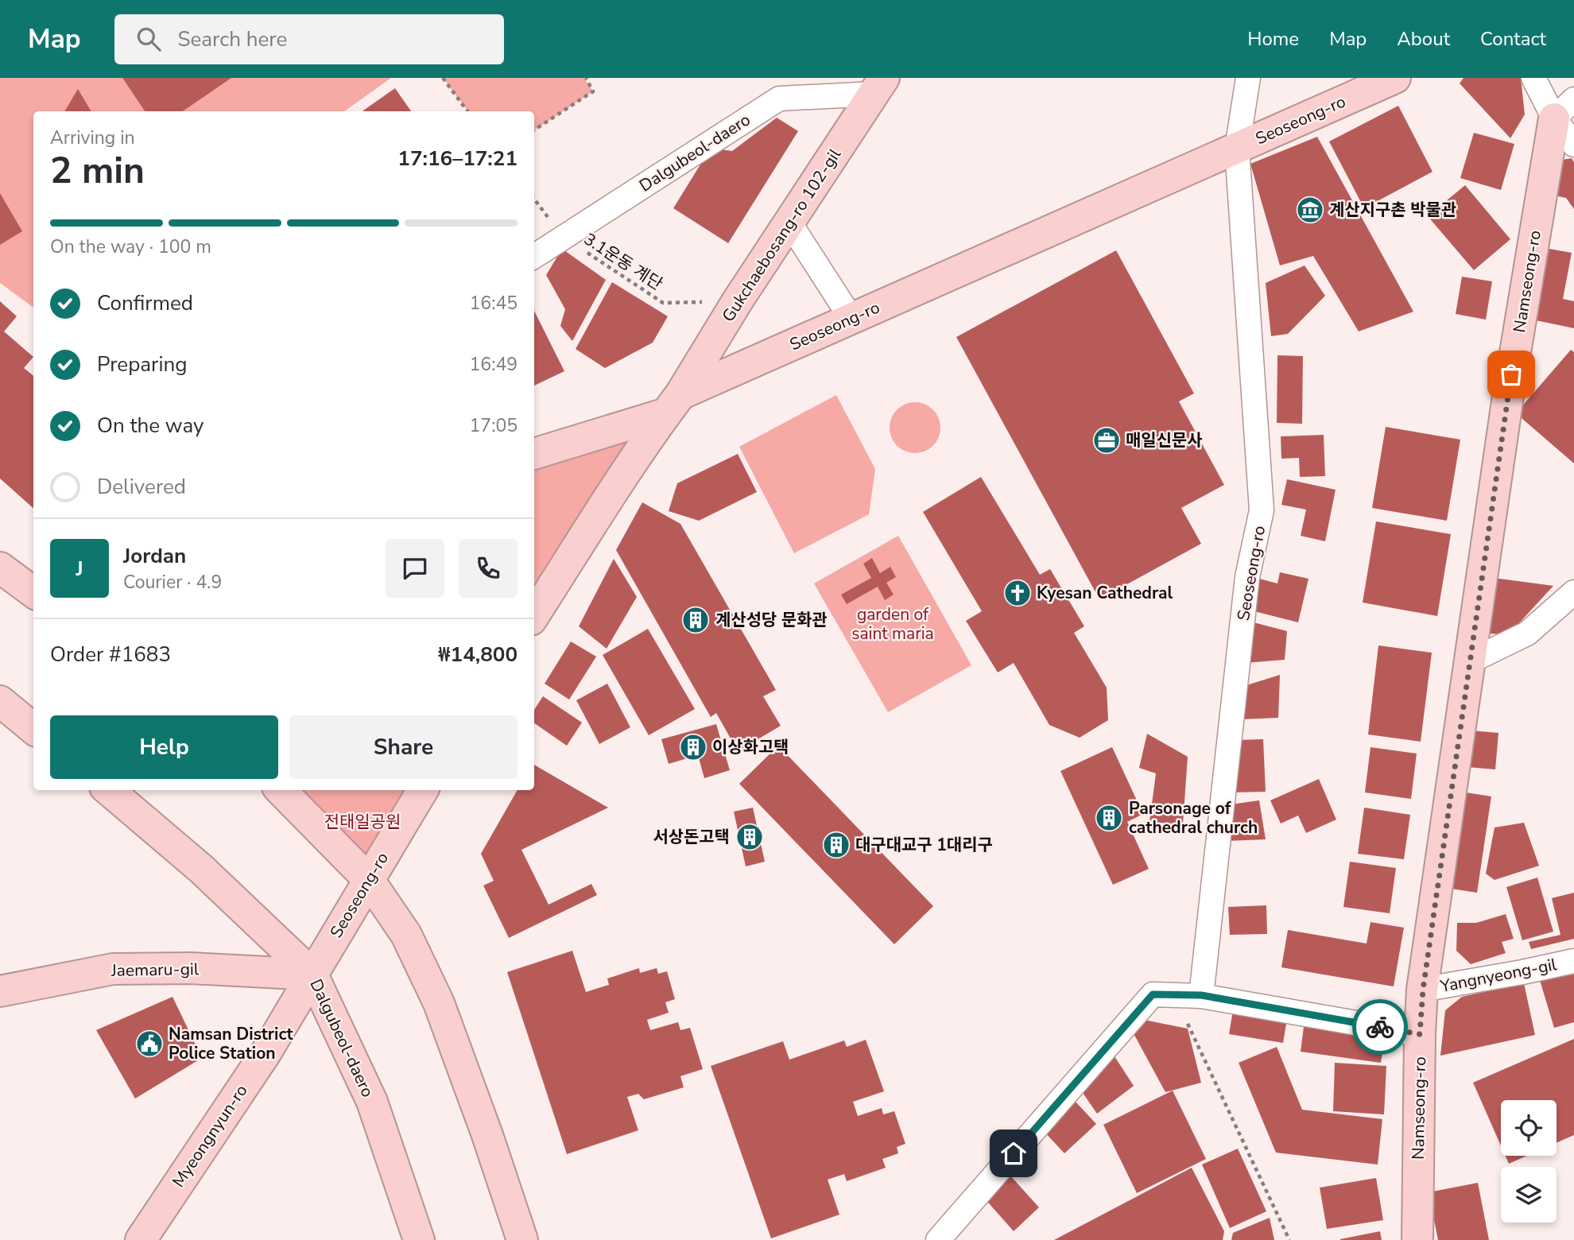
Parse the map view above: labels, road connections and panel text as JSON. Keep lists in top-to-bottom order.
{
  "streets": {
    "street": [
      "Seoseong-ro",
      "Dalgubeol-daero",
      "Gukchaebosang-ro 102-gil",
      "Namseong-ro",
      "Jaemaru-gil",
      "Yangnyeong-gil",
      "Myeongnyun-ro"
    ],
    "path": ["3.1운동 계단"]
  },
  "crossings": [
    ["Seoseong-ro", "Dalgubeol-daero"],
    ["Seoseong-ro", "Gukchaebosang-ro 102-gil"],
    ["Seoseong-ro", "Jaemaru-gil"],
    ["Seoseong-ro", "Myeongnyun-ro"],
    ["Dalgubeol-daero", "Gukchaebosang-ro 102-gil"],
    ["Dalgubeol-daero", "3.1운동 계단"],
    ["Dalgubeol-daero", "Jaemaru-gil"],
    ["Dalgubeol-daero", "Myeongnyun-ro"],
    ["Gukchaebosang-ro 102-gil", "3.1운동 계단"],
    ["Namseong-ro", "Yangnyeong-gil"],
    ["Jaemaru-gil", "Myeongnyun-ro"]
  ],
  "parks": ["garden of saint maria", "전태일공원"],
  "places": {
    "museum": ["계산지구촌 박물관"],
    "office": ["매일신문사"],
    "church": ["Kyesan Cathedral"],
    "building": [
      "계산성당 문화관",
      "이상화고택",
      "Parsonage of cathedral church",
      "서상돈고택",
      "대구대교구 1대리구"
    ],
    "public building": ["Namsan District Police Station"]
  },
  "page": {
    "header": "Map",
    "search": "Search here",
    "nav": [
      "Home",
      "Map",
      "About",
      "Contact"
    ],
    "heading": ["2 min", "Arriving in", "17:16–17:21"],
    "panel": [
      "Jordan",
      "Courier · 4.9",
      "Order #1683",
      "₩14,800"
    ],
    "bar": "On the way · 100 m",
    "list": [
      ["Confirmed", "16:45"],
      ["Preparing", "16:49"],
      ["On the way", "17:05"],
      "Delivered"
    ],
    "round": "J",
    "buttons": ["Help", "Share"]
  }
}
